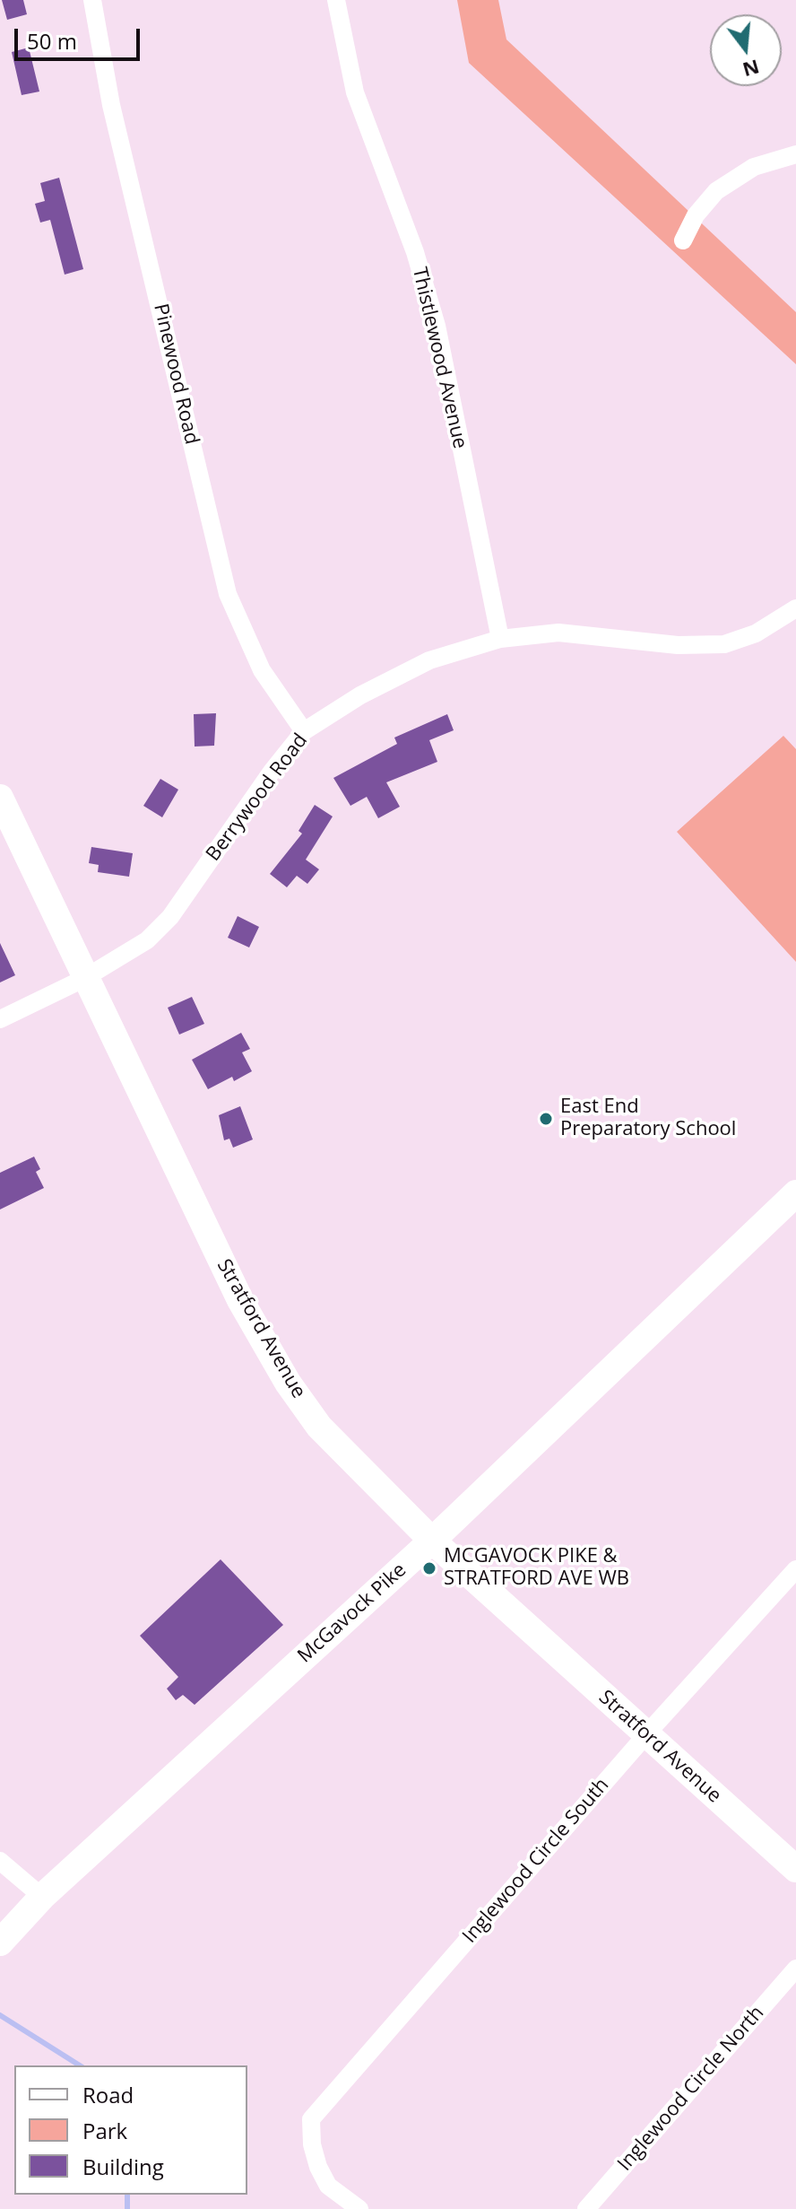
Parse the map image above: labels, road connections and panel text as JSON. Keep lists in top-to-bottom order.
{
  "streets": {
    "street": [
      "Thistlewood Avenue",
      "Pinewood Road",
      "Berrywood Road",
      "Stratford Avenue",
      "McGavock Pike",
      "Inglewood Circle South",
      "Inglewood Circle North"
    ]
  },
  "crossings": [
    ["Thistlewood Avenue", "Berrywood Road"],
    ["Pinewood Road", "Berrywood Road"],
    ["Berrywood Road", "Stratford Avenue"],
    ["Stratford Avenue", "McGavock Pike"],
    ["Stratford Avenue", "Inglewood Circle South"]
  ],
  "places": ["East End Preparatory School", "MCGAVOCK PIKE & STRATFORD AVE WB"],
  "legend": ["Road", "Park", "Building"],
  "scale_bar": "50 m",
  "north": "bottom"
}
